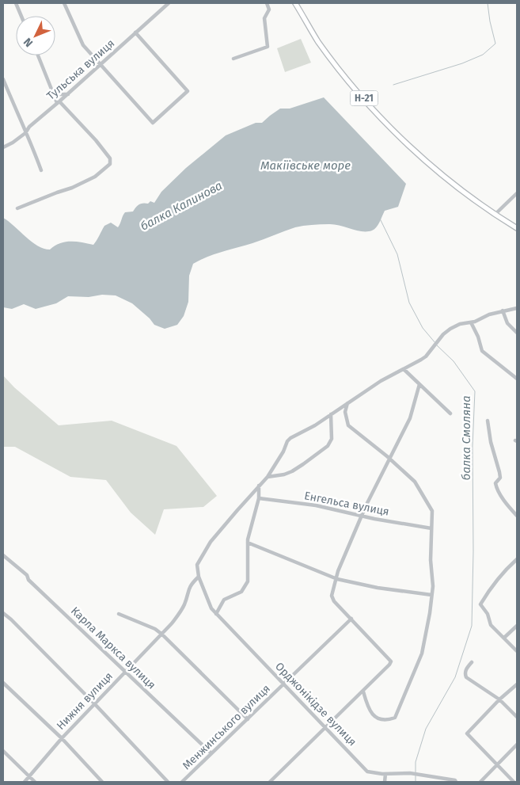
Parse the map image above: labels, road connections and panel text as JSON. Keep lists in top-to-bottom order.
{
  "streets": {
    "main road": ["Н-21"],
    "street": [
      "Тульська вулиця",
      "Енгельса вулиця",
      "Карла Маркса вулиця",
      "Нижня вулиця",
      "Орджонікідзе вулиця",
      "Менжинського вулиця"
    ]
  },
  "crossings": [
    ["Карла Маркса вулиця", "Нижня вулиця"],
    ["Карла Маркса вулиця", "Менжинського вулиця"],
    ["Нижня вулиця", "Орджонікідзе вулиця"],
    ["Орджонікідзе вулиця", "Менжинського вулиця"]
  ],
  "water": ["Макіївське море", "балка Калинова", "балка Смоляна"],
  "north": "bottom left"
}
